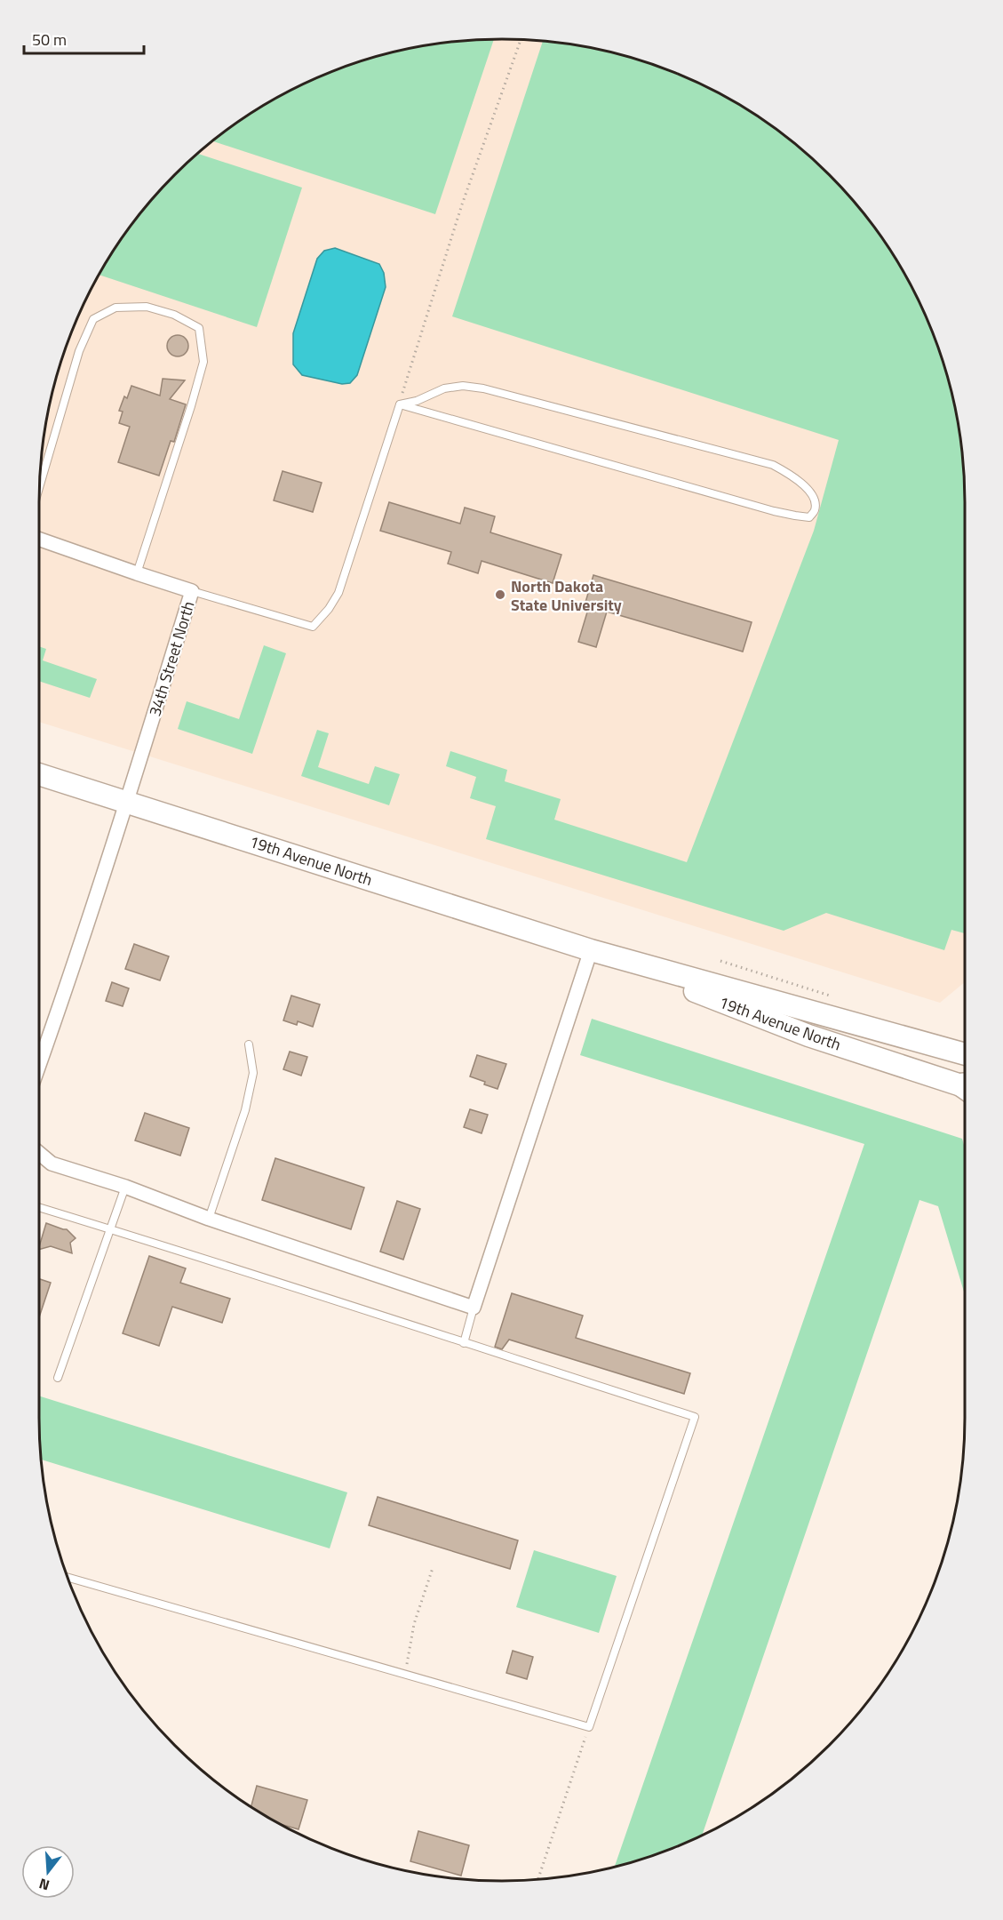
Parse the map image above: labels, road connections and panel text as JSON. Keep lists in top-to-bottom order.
{
  "streets": {
    "main road": ["19th Avenue North"],
    "street": ["34th Street North"]
  },
  "crossings": [
    ["34th Street North", "19th Avenue North"]
  ],
  "places": ["North Dakota State University"],
  "scale_bar": "50 m",
  "north": "bottom"
}
